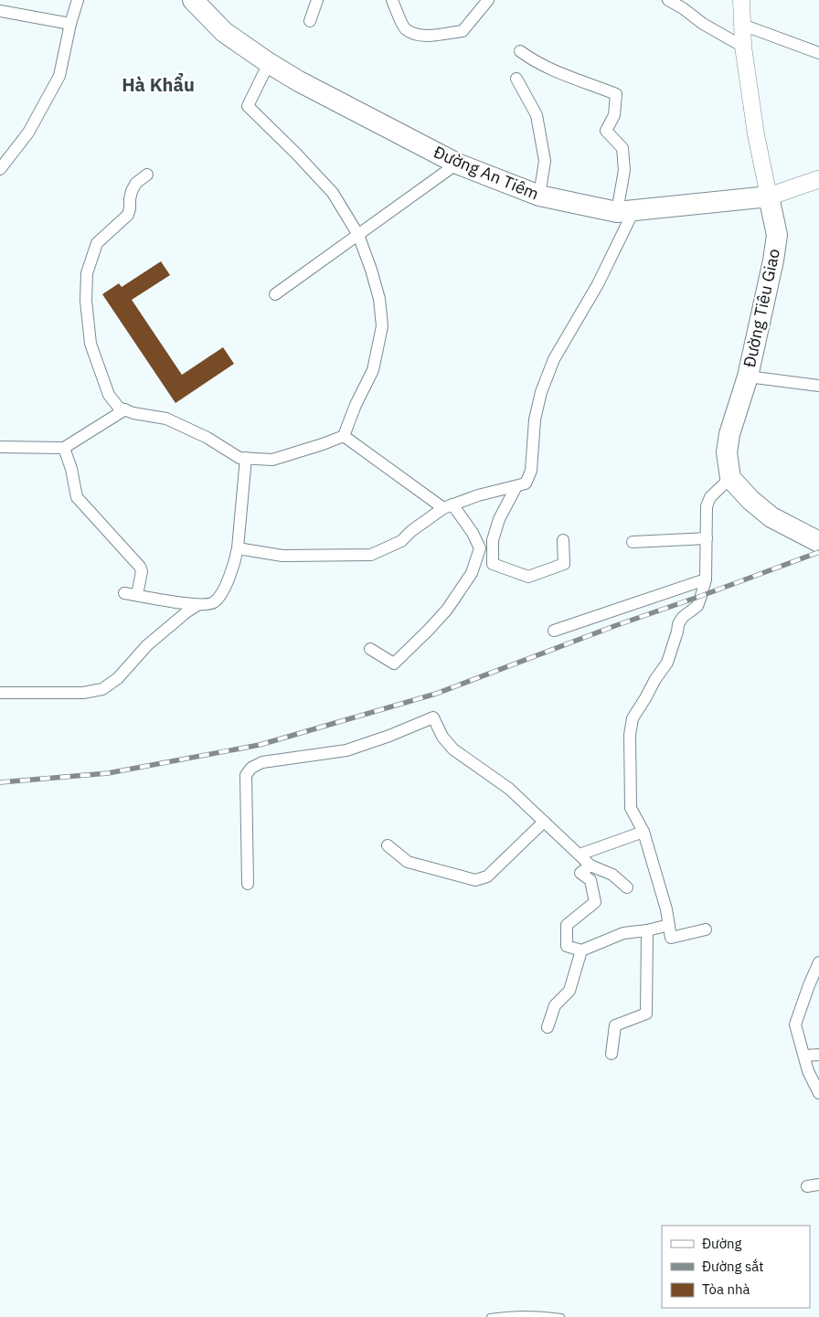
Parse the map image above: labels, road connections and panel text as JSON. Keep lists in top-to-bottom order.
{
  "streets": {
    "highway": ["Đường An Tiêm", "Đường Tiêu Giao"]
  },
  "crossings": [
    ["Đường An Tiêm", "Đường Tiêu Giao"]
  ],
  "districts": ["Hà Khẩu"],
  "legend": ["Đường", "Đường sắt", "Tòa nhà"]
}
